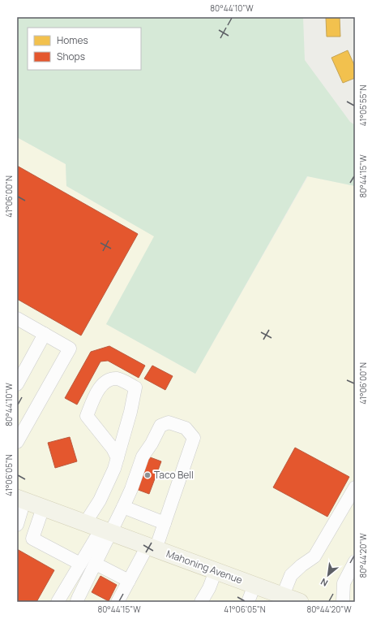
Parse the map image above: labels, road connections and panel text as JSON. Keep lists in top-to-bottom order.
{
  "streets": {
    "main road": ["Mahoning Avenue"]
  },
  "places": ["Taco Bell"],
  "legend": ["Homes", "Shops"],
  "north": "bottom left",
  "coordinates": [
    "80°44'10\"W",
    "41°05'55\"N",
    "80°44'15\"W",
    "41°06'00\"N",
    "41°06'05\"N",
    "80°44'20\"W"
  ]
}
